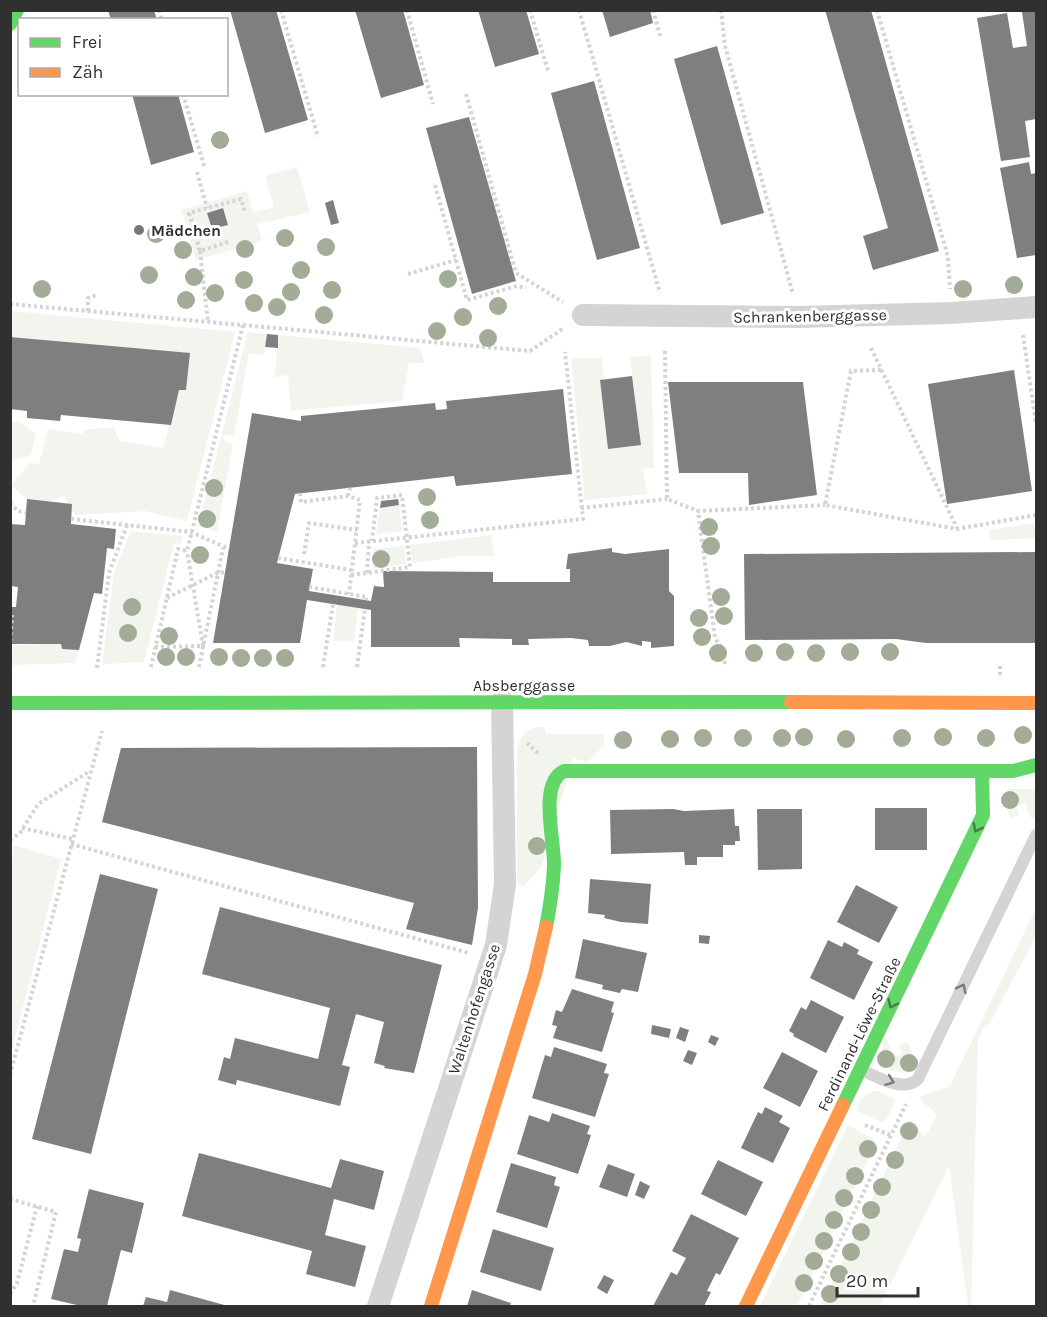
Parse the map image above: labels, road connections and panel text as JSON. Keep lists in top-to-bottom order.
{
  "streets": {
    "street": [
      "Schrankenberggasse",
      "Absberggasse",
      "Waltenhofengasse",
      "Ferdinand-Löwe-Straße"
    ]
  },
  "crossings": [
    ["Absberggasse", "Waltenhofengasse"]
  ],
  "one_way": ["Ferdinand-Löwe-Straße"],
  "places": ["Mädchen"],
  "legend": ["Frei", "Zäh"],
  "scale_bar": "20 m"
}
